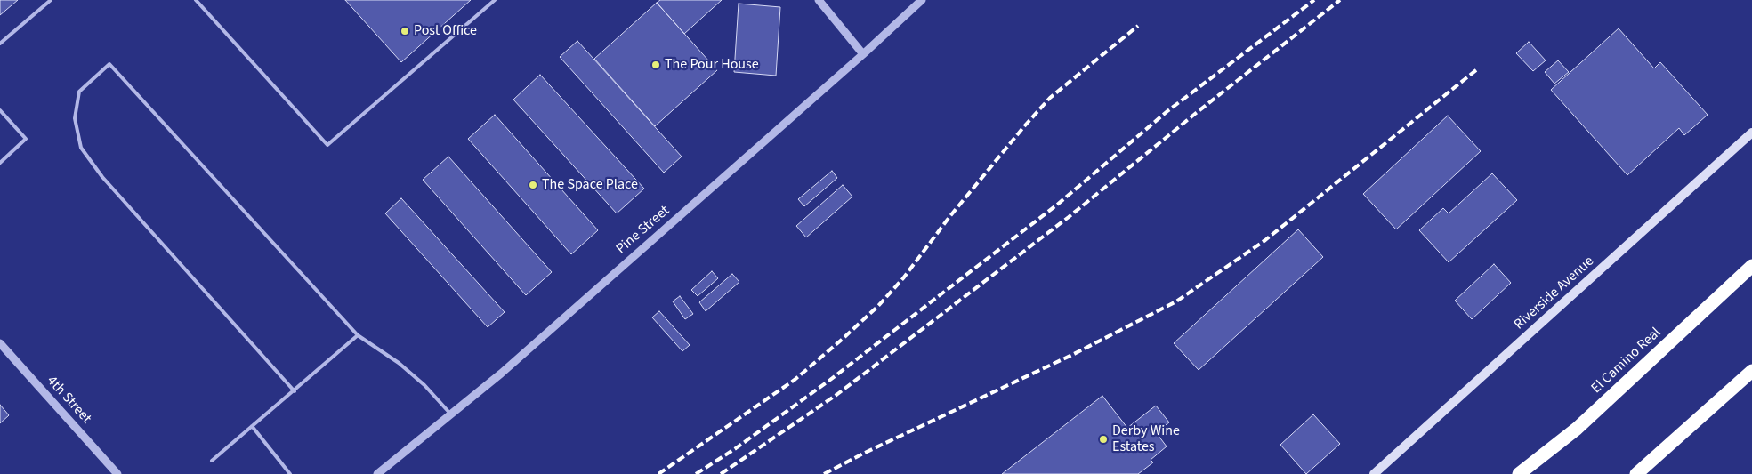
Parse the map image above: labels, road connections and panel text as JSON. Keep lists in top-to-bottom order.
{
  "streets": {
    "highway": ["El Camino Real"],
    "main road": ["Riverside Avenue"],
    "street": ["Pine Street", "4th Street"]
  },
  "places": [
    "Post Office",
    "The Pour House",
    "The Space Place",
    "Derby Wine Estates"
  ]
}
